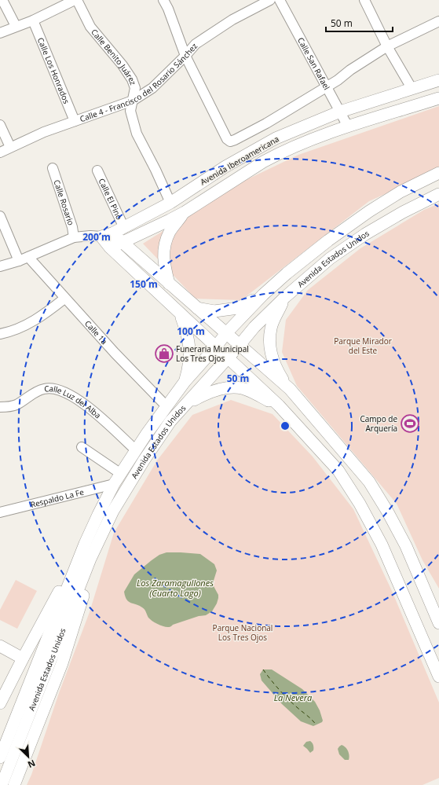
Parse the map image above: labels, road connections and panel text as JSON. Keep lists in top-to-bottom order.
{
  "streets": {
    "street": [
      "Calle Benito Juárez",
      "Calle San Rafael",
      "Calle Los Honrados",
      "Calle 4 - Francisco del Rosario Sánchez",
      "Avenida Iberoamericana",
      "Calle El Pino",
      "Calle Rosario",
      "Avenida Estados Unidos",
      "Calle 1a",
      "Calle Luz del Alba",
      "Respaldo La Fe"
    ]
  },
  "crossings": [
    ["Calle Benito Juárez", "Calle 4 - Francisco del Rosario Sánchez"],
    ["Calle Benito Juárez", "Avenida Iberoamericana"],
    ["Calle San Rafael", "Avenida Iberoamericana"],
    ["Calle Los Honrados", "Calle 4 - Francisco del Rosario Sánchez"],
    ["Avenida Iberoamericana", "Calle El Pino"],
    ["Avenida Estados Unidos", "Calle 1a"],
    ["Avenida Estados Unidos", "Calle Luz del Alba"],
    ["Avenida Estados Unidos", "Respaldo La Fe"]
  ],
  "water": ["Los Zaramagullones (Cuarto Lago)", "La Nevera"],
  "parks": ["Parque Mirador del Este", "Parque Nacional Los Tres Ojos"],
  "places": {
    "shop": ["Funeraria Municipal Los Tres Ojos"],
    "sports": ["Campo de Arquería"]
  },
  "scale_bar": "50 m",
  "north": "bottom right",
  "rings": [
    "200 m",
    "150 m",
    "100 m",
    "50 m"
  ]
}
